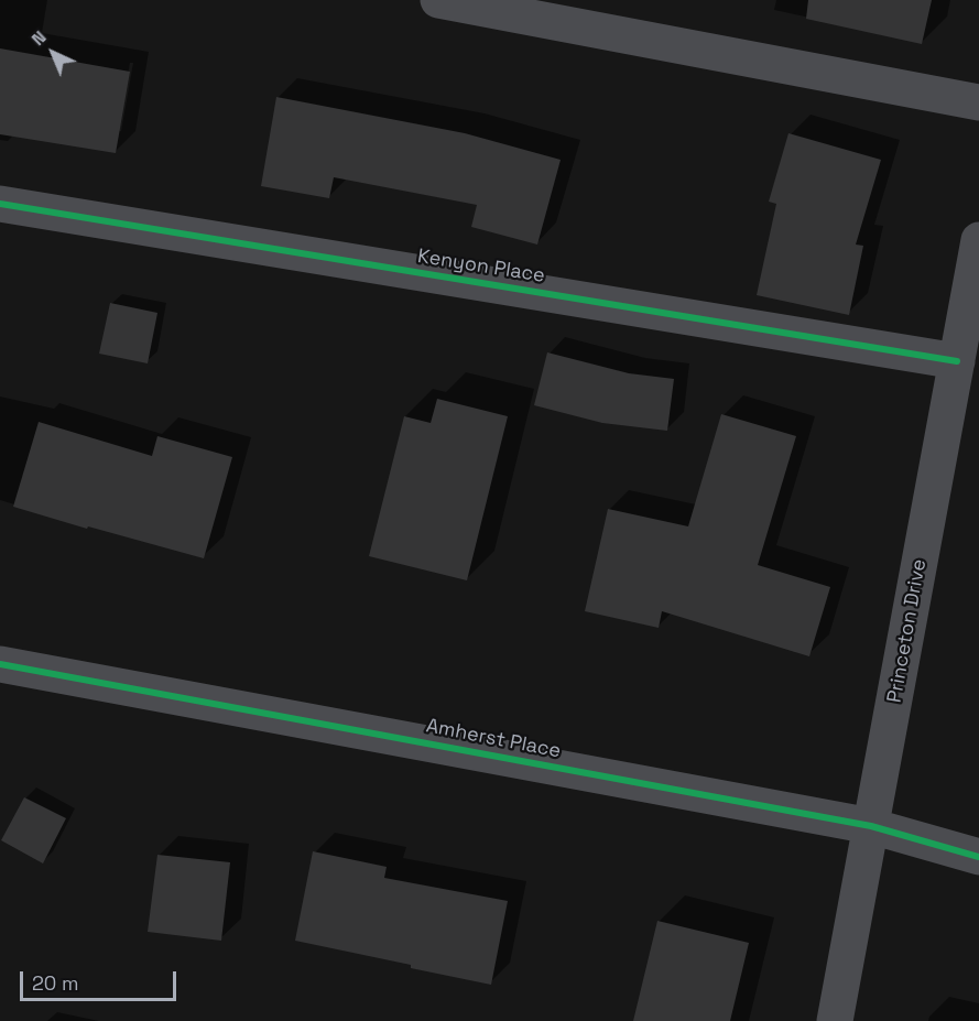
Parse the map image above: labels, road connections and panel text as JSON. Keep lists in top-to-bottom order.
{
  "streets": {
    "street": ["Kenyon Place", "Princeton Drive", "Amherst Place"]
  },
  "crossings": [
    ["Kenyon Place", "Princeton Drive"],
    ["Princeton Drive", "Amherst Place"]
  ],
  "scale_bar": "20 m",
  "north": "top left"
}
